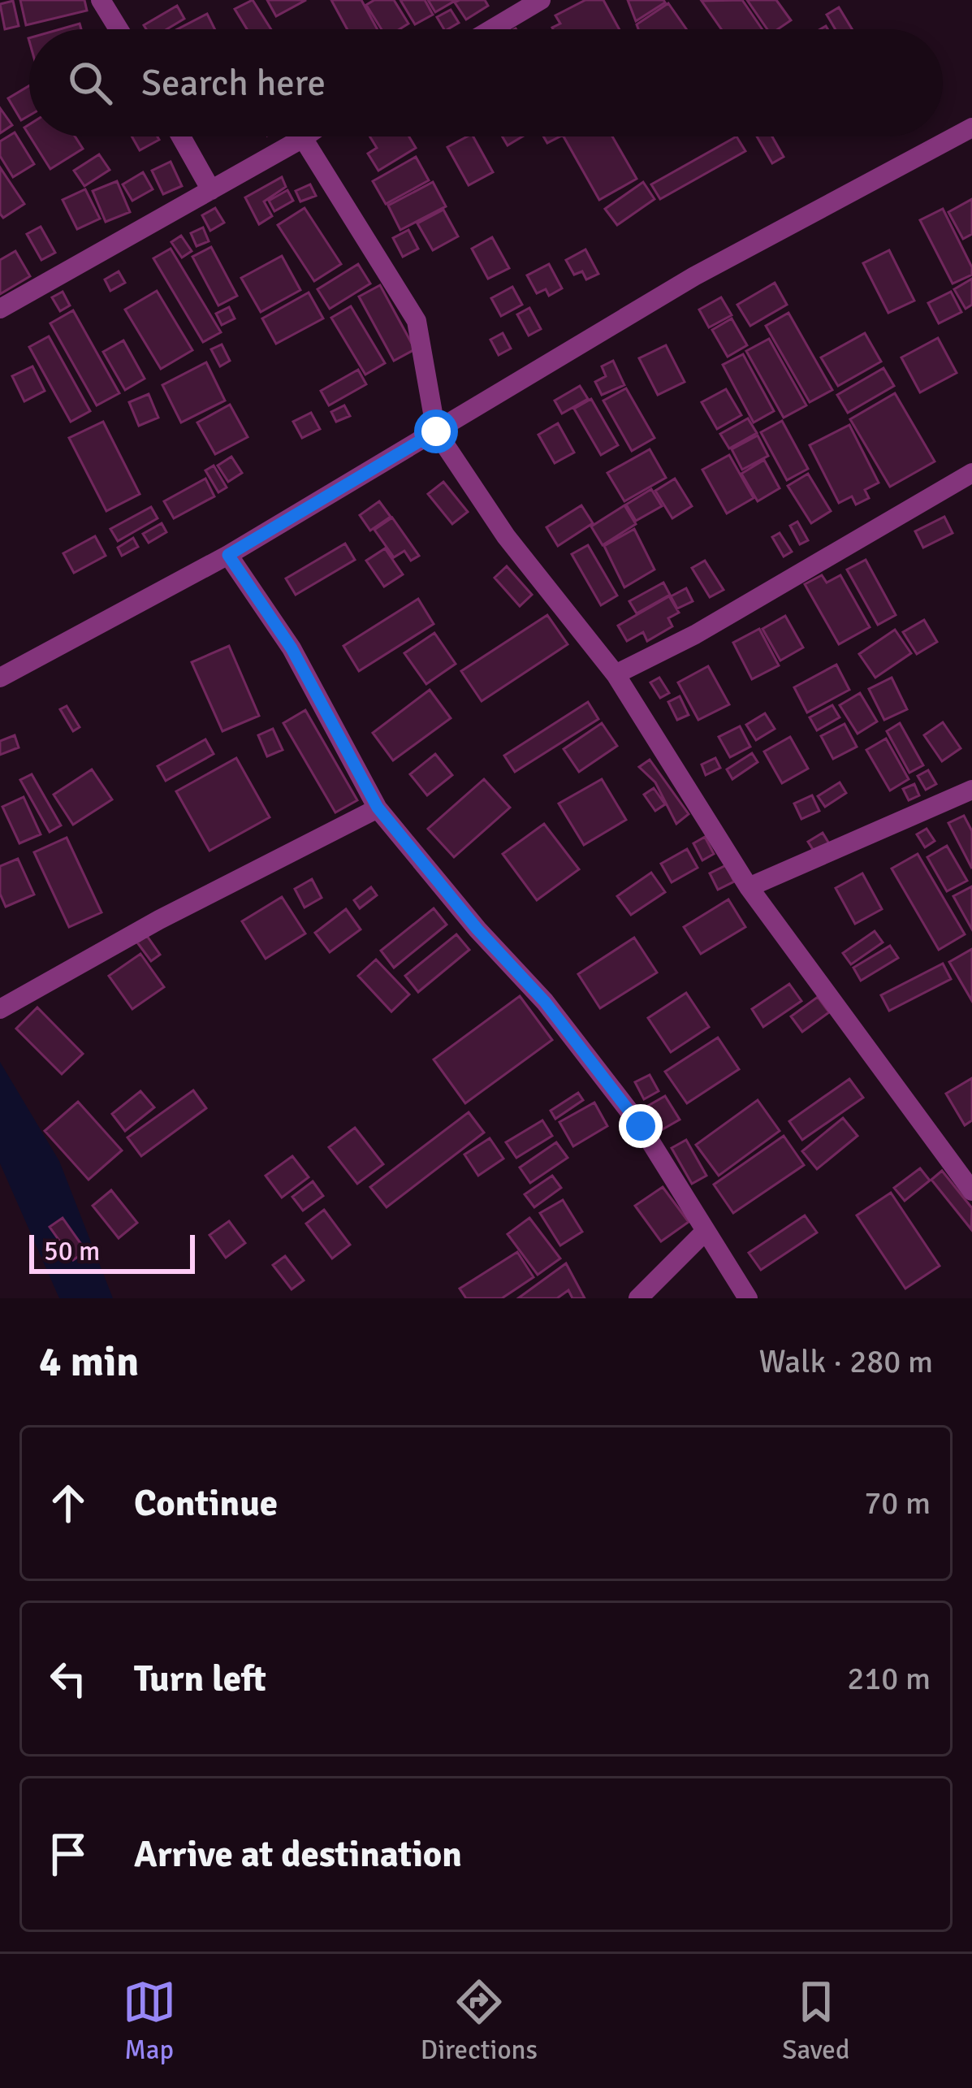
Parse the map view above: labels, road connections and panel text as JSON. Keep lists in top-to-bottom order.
{
  "scale_bar": "50 m",
  "page": {
    "search": "Search here",
    "scale": "50 m",
    "heading": ["4 min", "Walk · 280 m"],
    "list": [
      ["Continue", "70 m"],
      ["Turn left", "210 m"],
      "Arrive at destination"
    ],
    "nav": ["Map", "Directions", "Saved"]
  }
}
